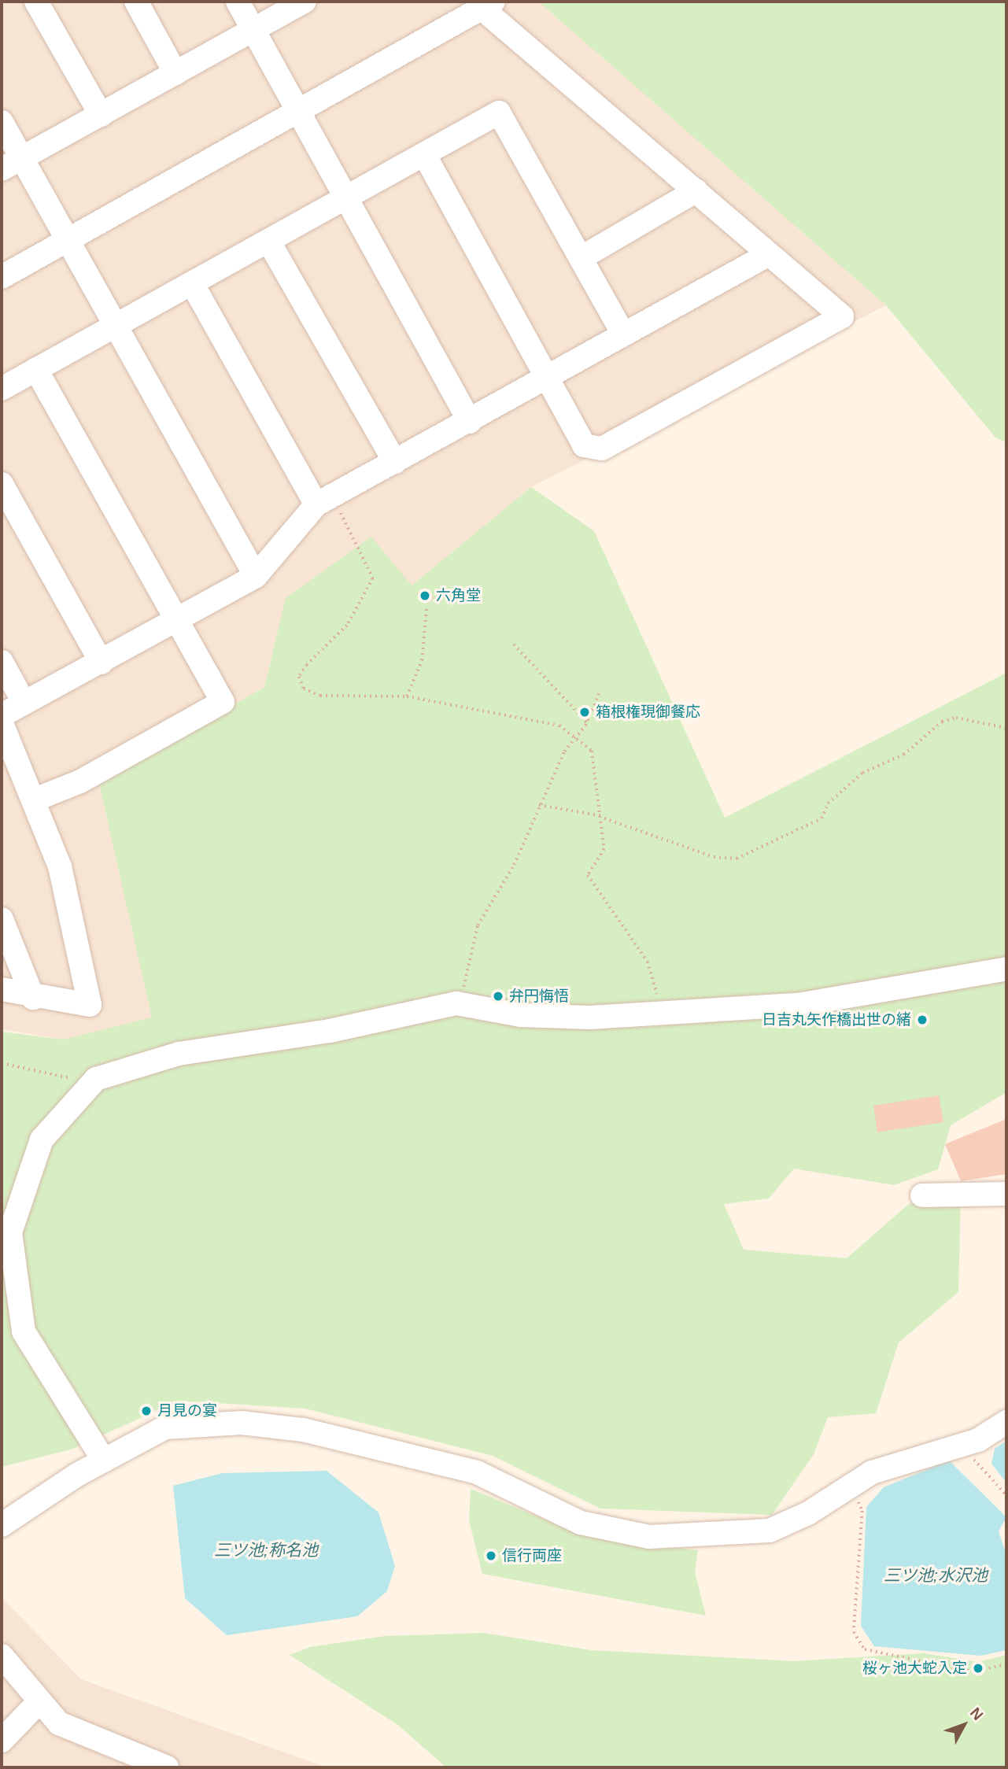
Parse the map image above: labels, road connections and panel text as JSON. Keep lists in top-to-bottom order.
{
  "water": ["三ツ池;称名池", "三ツ池;水沢池"],
  "places": [
    "六角堂",
    "箱根権現御餐応",
    "弁円悔悟",
    "日吉丸矢作橋出世の緒",
    "月見の宴",
    "信行両座",
    "桜ヶ池大蛇入定"
  ],
  "north": "top right"
}
